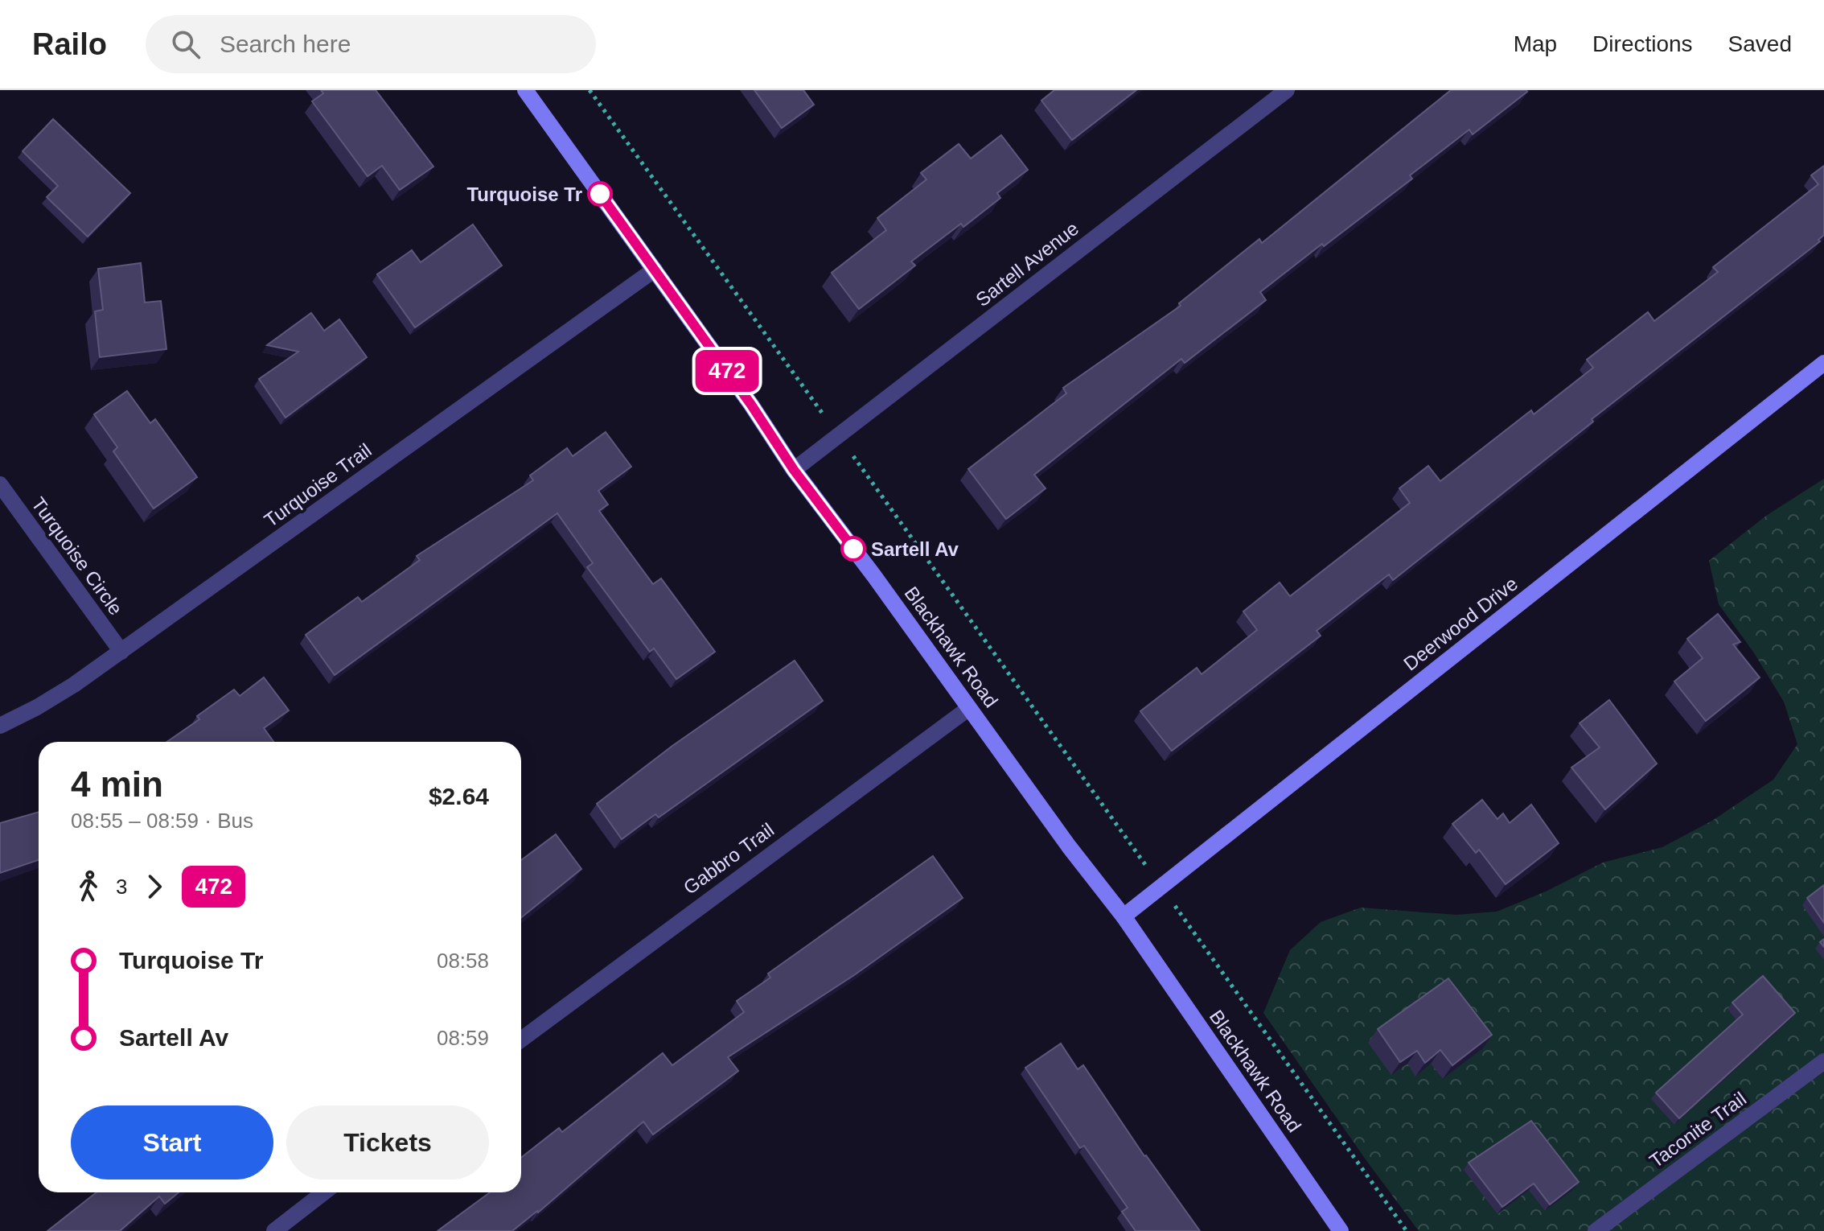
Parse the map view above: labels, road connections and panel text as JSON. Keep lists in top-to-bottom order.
{
  "streets": {
    "street": [
      "Sartell Avenue",
      "Turquoise Trail",
      "Turquoise Circle",
      "Deerwood Drive",
      "Blackhawk Road",
      "Gabbro Trail",
      "Taconite Trail"
    ]
  },
  "crossings": [
    ["Sartell Avenue", "Blackhawk Road"],
    ["Turquoise Trail", "Turquoise Circle"],
    ["Turquoise Trail", "Blackhawk Road"],
    ["Deerwood Drive", "Blackhawk Road"],
    ["Blackhawk Road", "Gabbro Trail"]
  ],
  "places": ["Turquoise Tr", "Sartell Av"],
  "lines": ["bus line 472"],
  "page": {
    "header": "Railo",
    "search": "Search here",
    "nav": ["Map", "Directions", "Saved"],
    "on_map": "472",
    "heading": ["4 min", "08:55 – 08:59 · Bus", "$2.64"],
    "legs": ["3", "472"],
    "list": [
      {
        "name": "Turquoise Tr",
        "value": "08:58"
      },
      {
        "name": "Sartell Av",
        "value": "08:59"
      }
    ],
    "buttons": ["Start", "Tickets"]
  }
}
